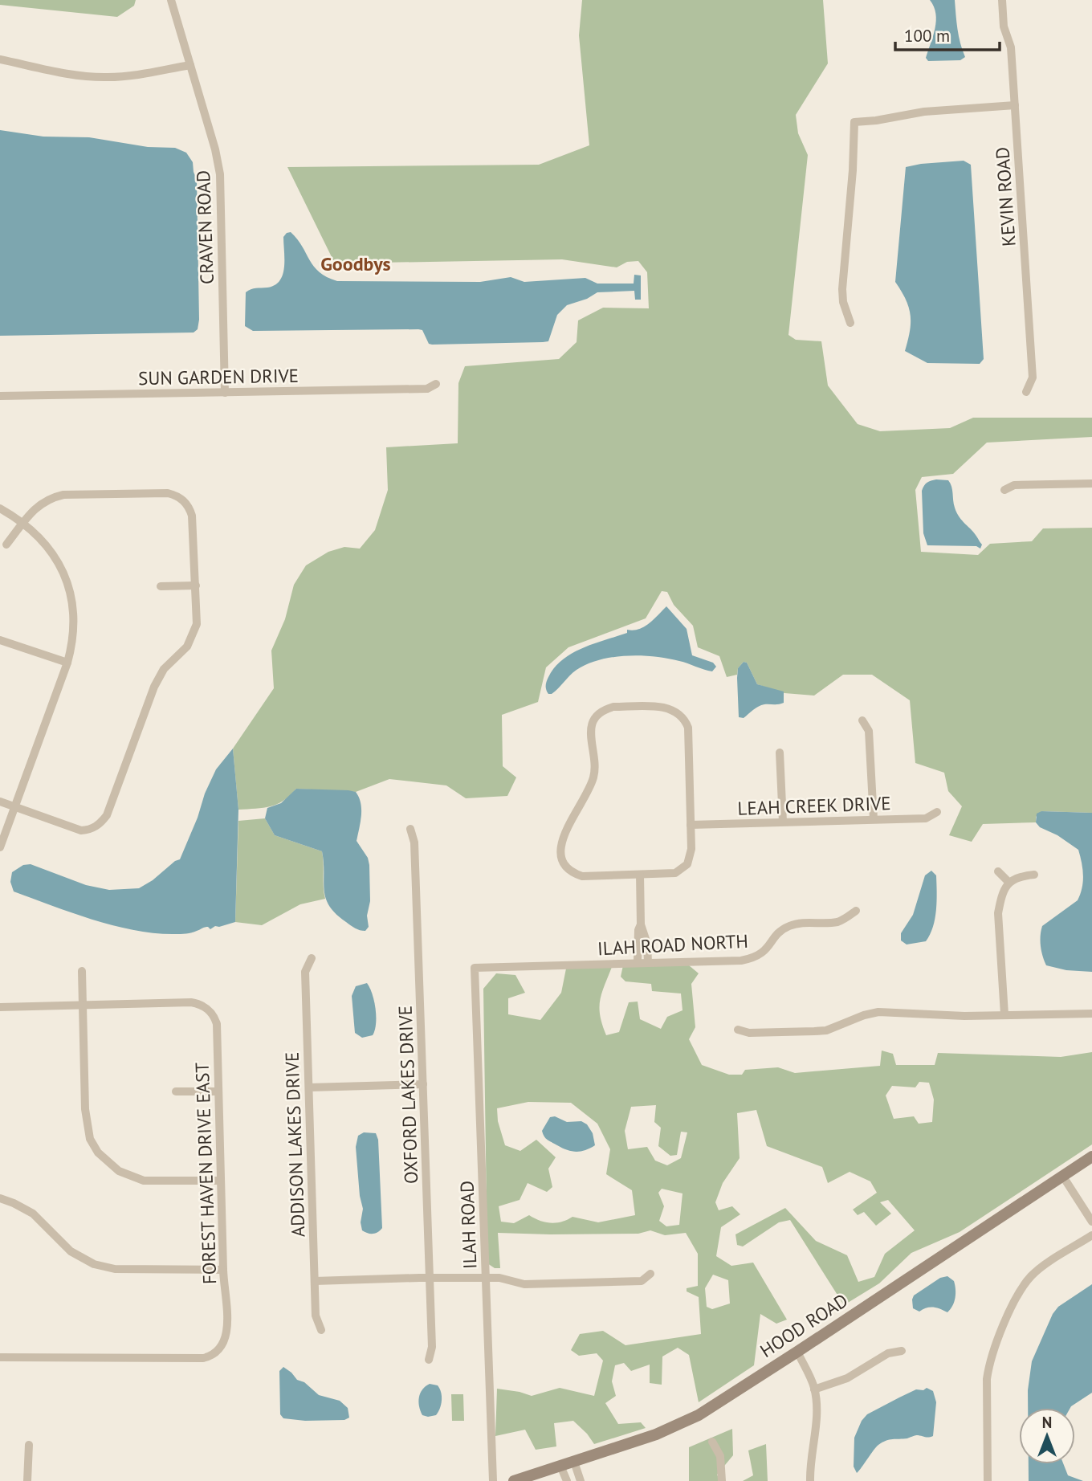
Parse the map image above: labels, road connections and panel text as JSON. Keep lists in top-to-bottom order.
{
  "streets": {
    "street": [
      "KEVIN ROAD",
      "CRAVEN ROAD",
      "SUN GARDEN DRIVE",
      "LEAH CREEK DRIVE",
      "ILAH ROAD NORTH",
      "OXFORD LAKES DRIVE",
      "ADDISON LAKES DRIVE",
      "FOREST HAVEN DRIVE EAST",
      "ILAH ROAD",
      "HOOD ROAD"
    ]
  },
  "crossings": [
    ["CRAVEN ROAD", "SUN GARDEN DRIVE"],
    ["ILAH ROAD NORTH", "ILAH ROAD"]
  ],
  "districts": ["Goodbys"],
  "scale_bar": "100 m",
  "north": "top"
}
